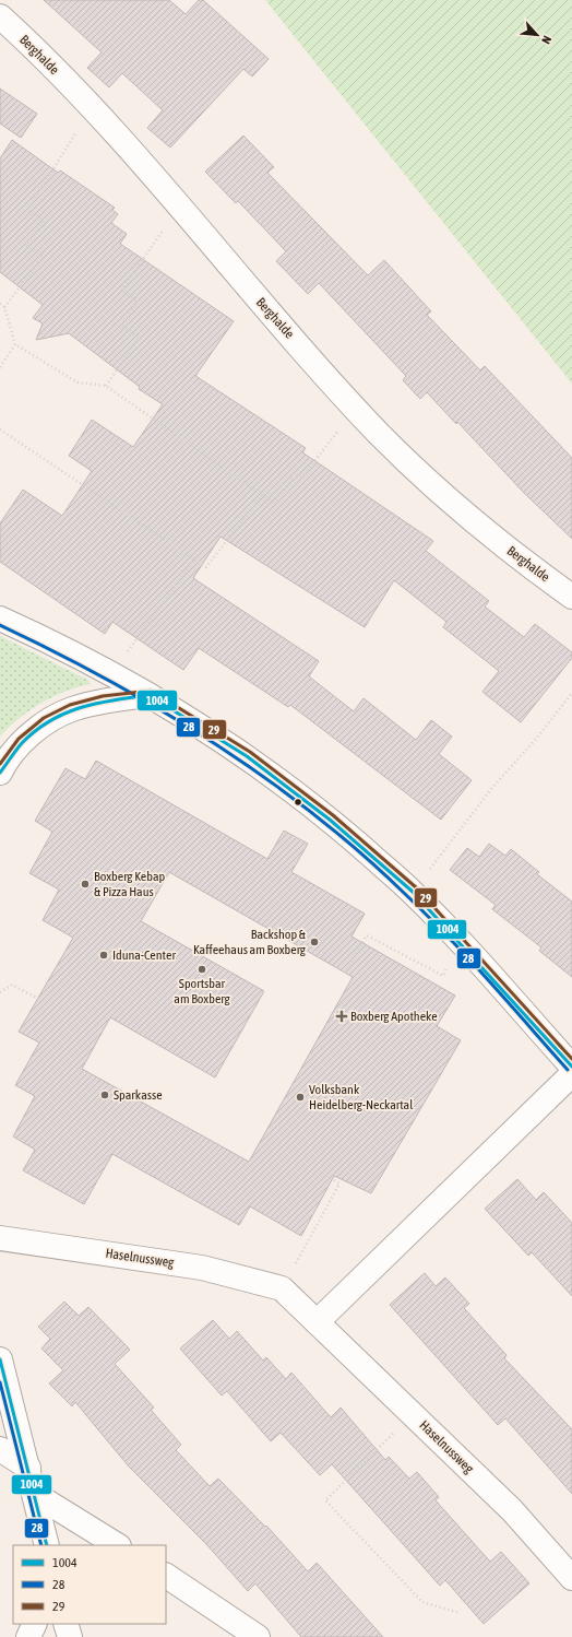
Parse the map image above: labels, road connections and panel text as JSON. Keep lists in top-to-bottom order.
{
  "streets": {
    "street": ["Berghalde", "Haselnussweg"]
  },
  "places": {
    "other": [
      "Boxberg Kebap & Pizza Haus",
      "Backshop & Kaffeehaus am Boxberg",
      "Iduna-Center",
      "Sportsbar am Boxberg",
      "Sparkasse",
      "Volksbank Heidelberg-Neckartal"
    ],
    "health": ["Boxberg Apotheke"]
  },
  "lines": ["transit line 28", "transit line 29", "transit line 1004"],
  "legend": ["1004", "28", "29"],
  "north": "bottom right"
}
